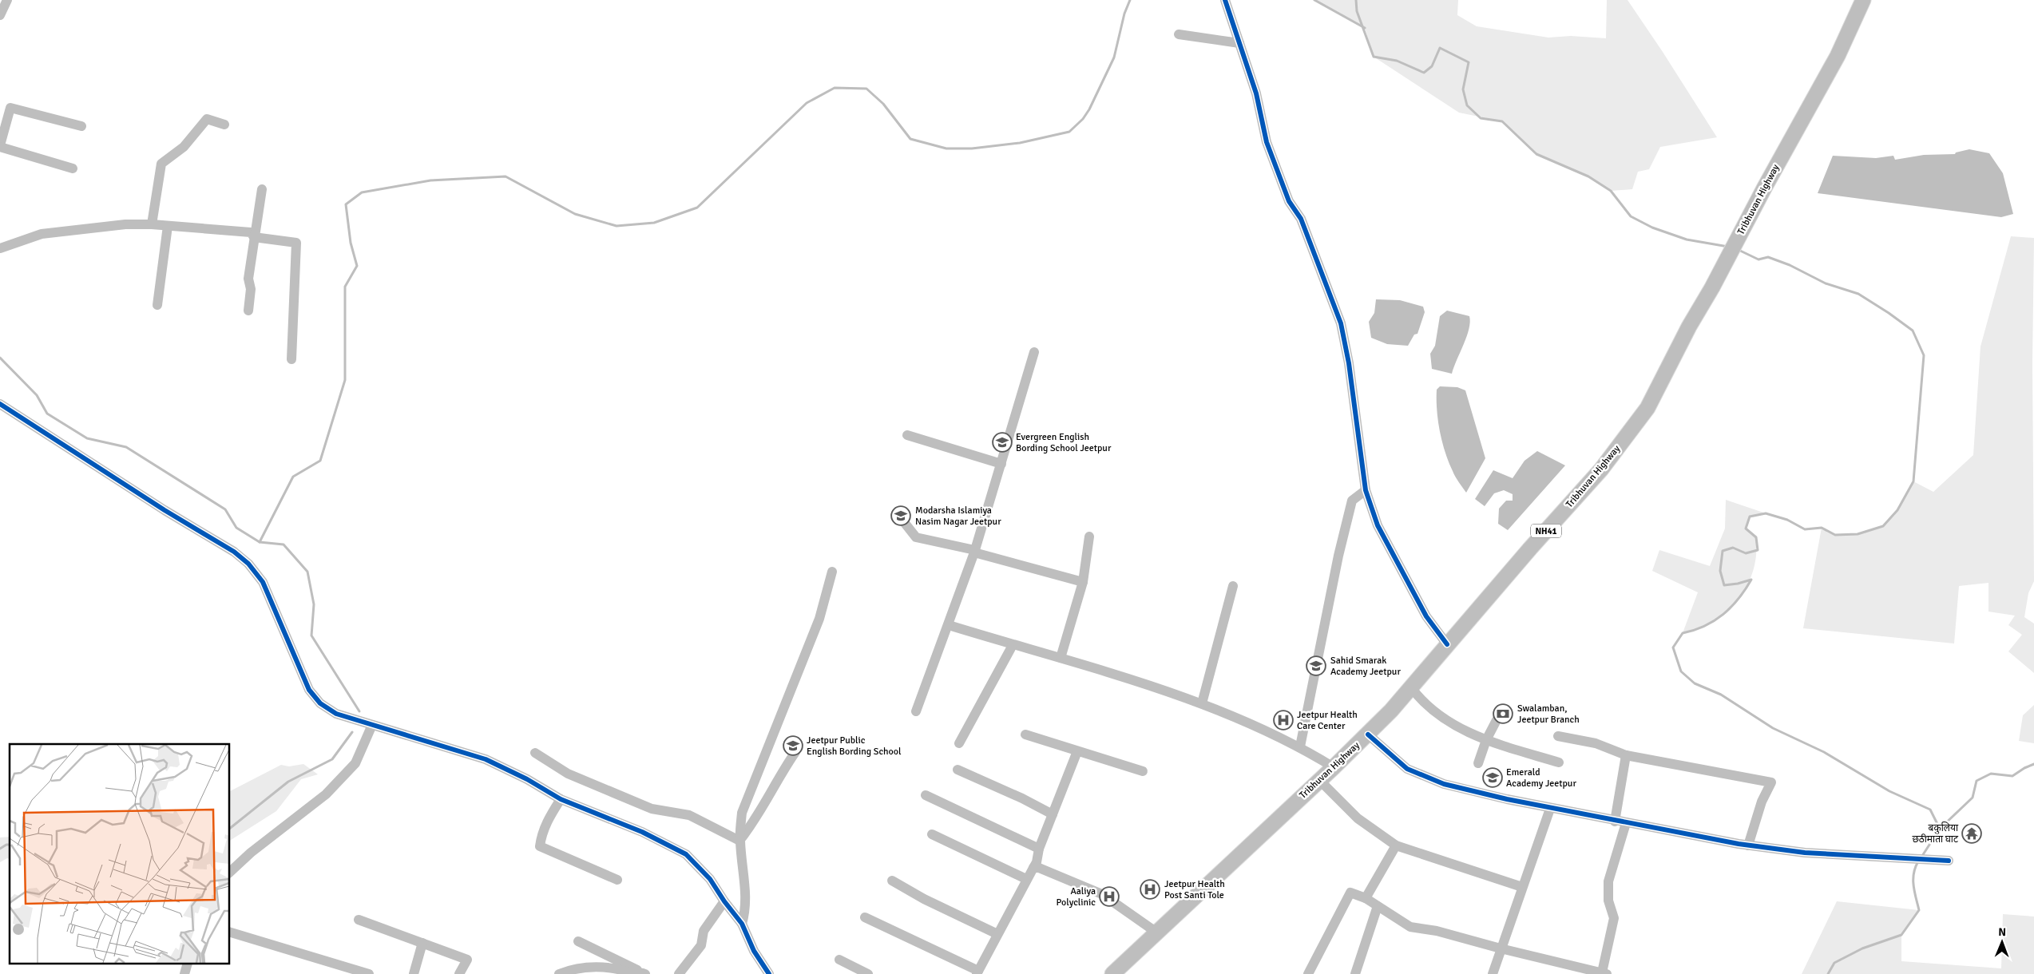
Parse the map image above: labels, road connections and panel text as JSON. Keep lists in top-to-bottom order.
{
  "streets": {
    "highway": ["Tribhuvan Highway", "NH41"]
  },
  "places": {
    "school or university": [
      "Evergreen English Bording School Jeetpur",
      "Modarsha Islamiya Nasim Nagar Jeetpur",
      "Sahid Smarak Academy Jeetpur",
      "Jeetpur Public English Bording School",
      "Emerald Academy Jeetpur"
    ],
    "bank": ["Swalamban, Jeetpur Branch"],
    "hospital": ["Jeetpur Health Care Center", "Jeetpur Health Post Santi Tole", "Aaliya Polyclinic"],
    "temple": ["बकुलिया छठीमाता घाट"]
  },
  "north": "top"
}
